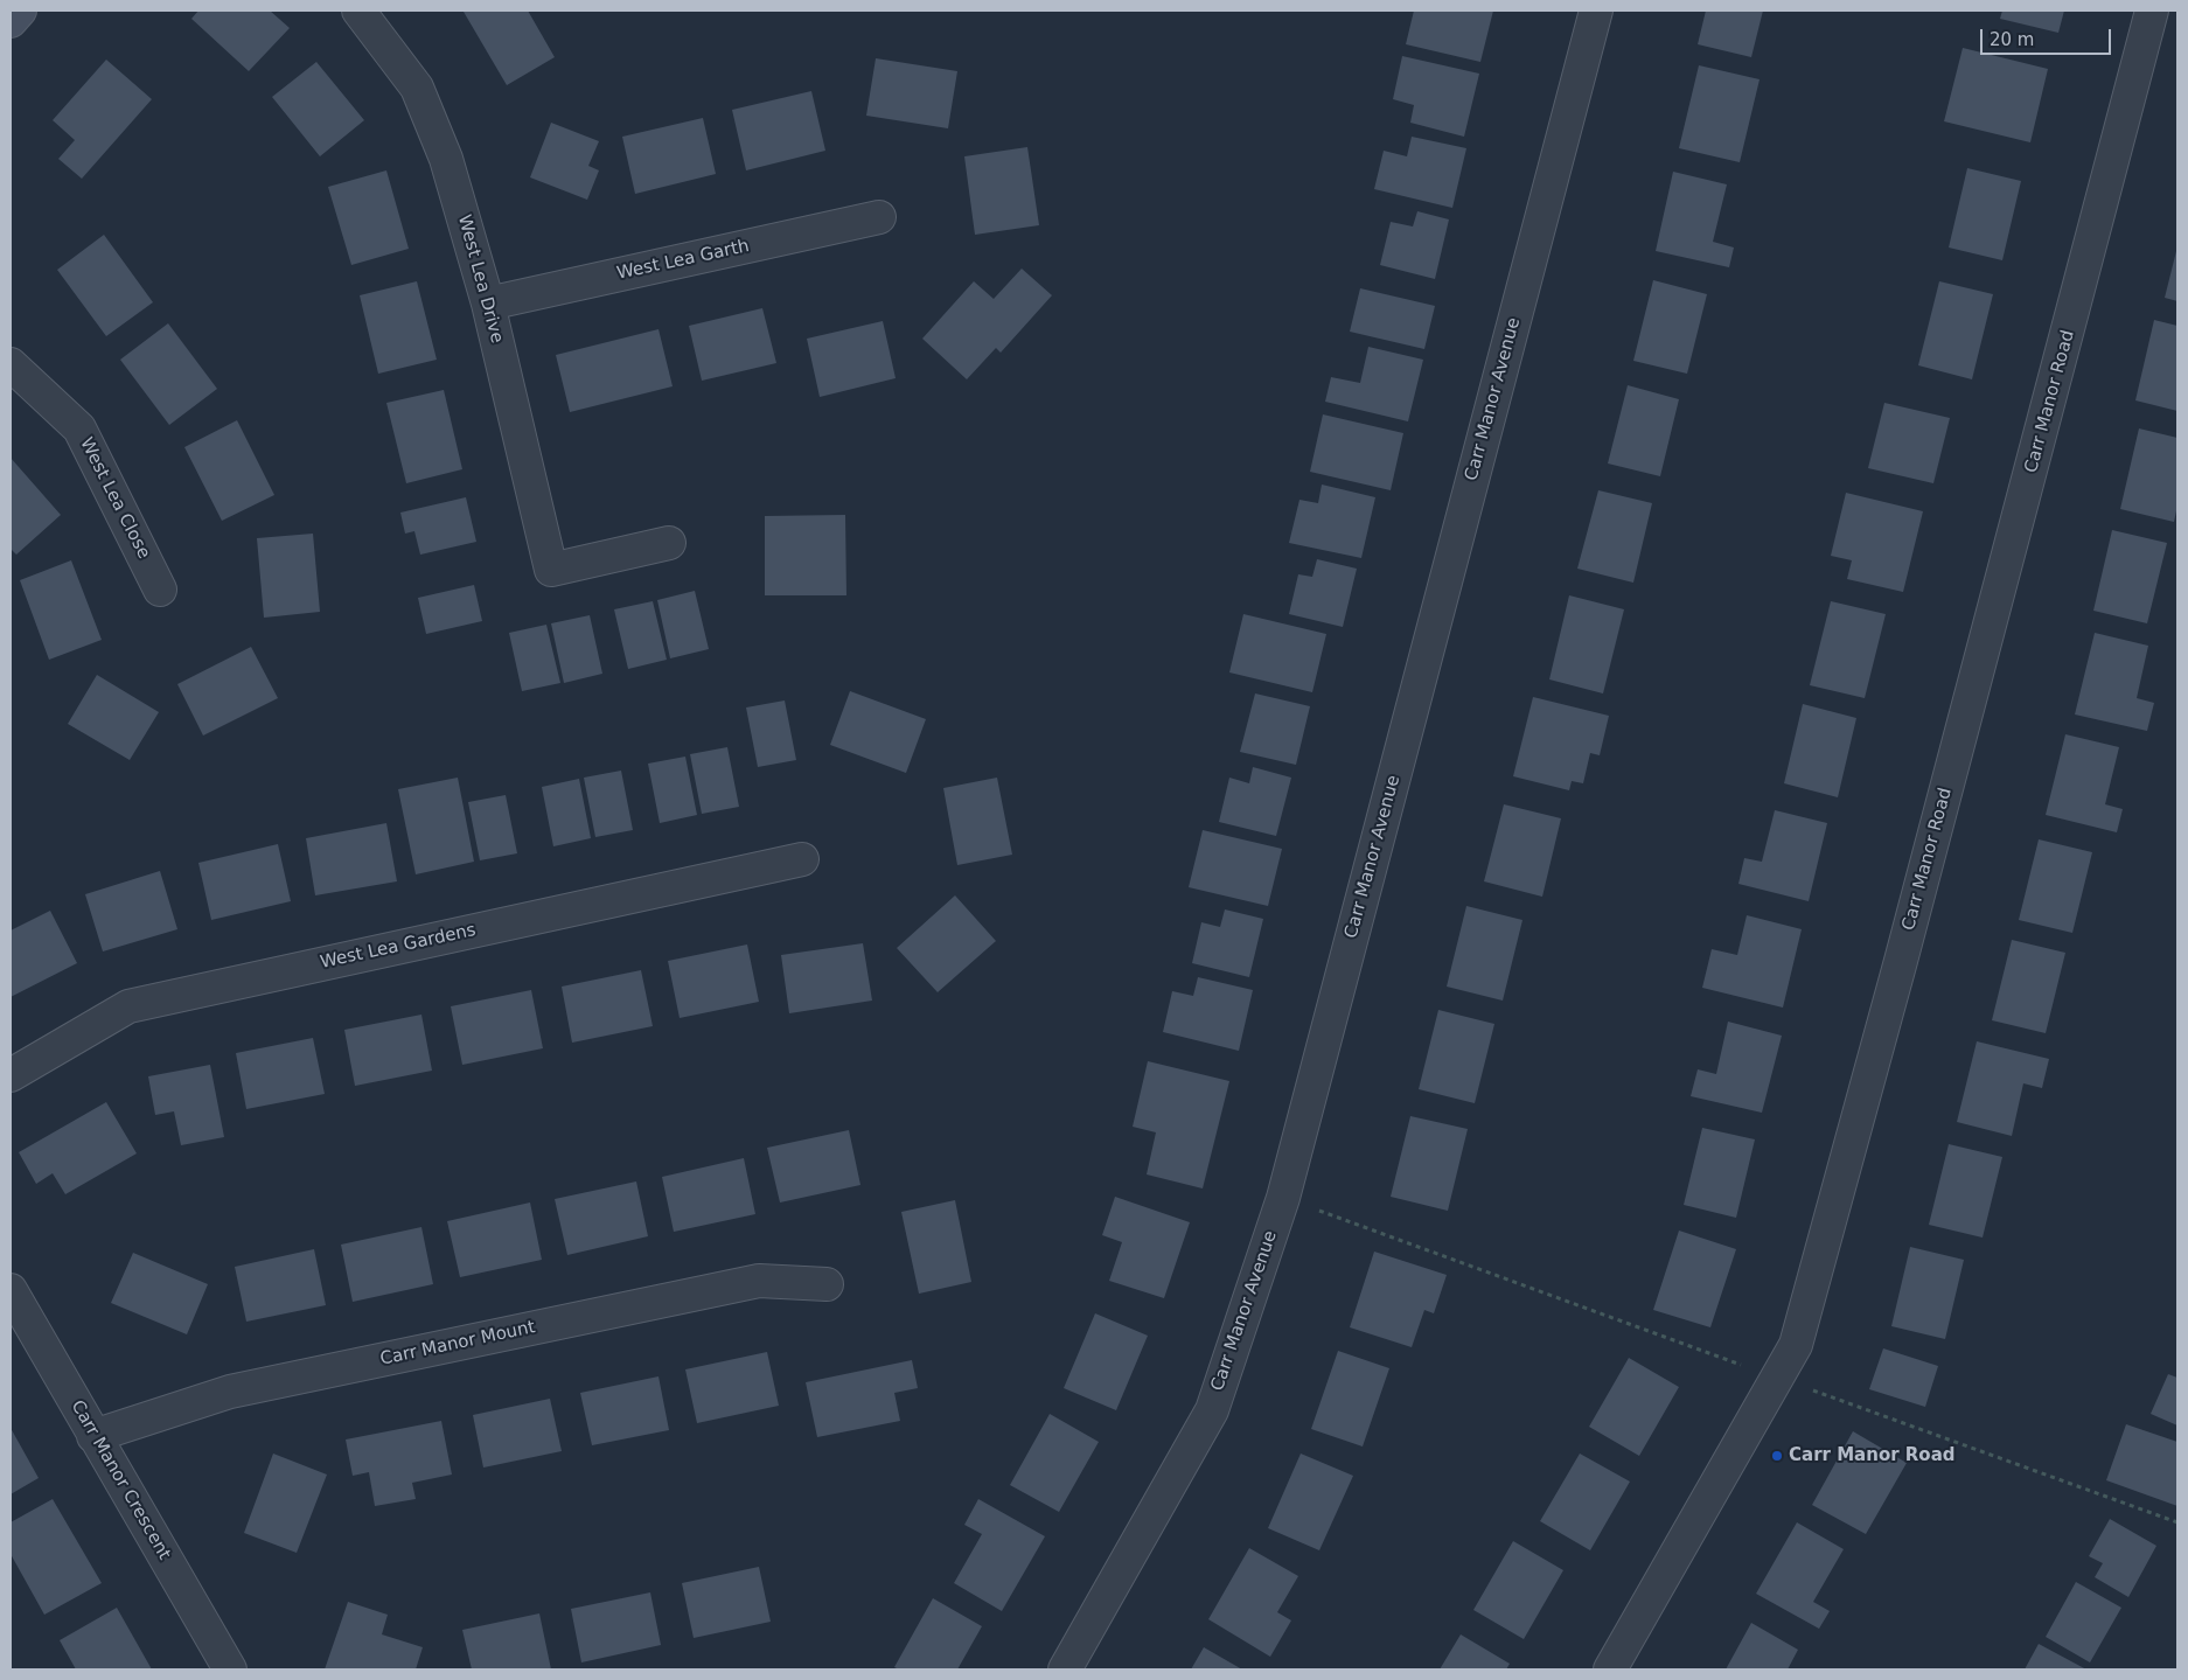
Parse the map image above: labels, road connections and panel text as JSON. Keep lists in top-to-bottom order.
{
  "streets": {
    "street": [
      "West Lea Garth",
      "West Lea Drive",
      "Carr Manor Avenue",
      "Carr Manor Road",
      "West Lea Close",
      "West Lea Gardens",
      "Carr Manor Mount",
      "Carr Manor Crescent"
    ]
  },
  "crossings": [
    ["West Lea Garth", "West Lea Drive"],
    ["Carr Manor Mount", "Carr Manor Crescent"]
  ],
  "places": ["Carr Manor Road"],
  "scale_bar": "20 m"
}
